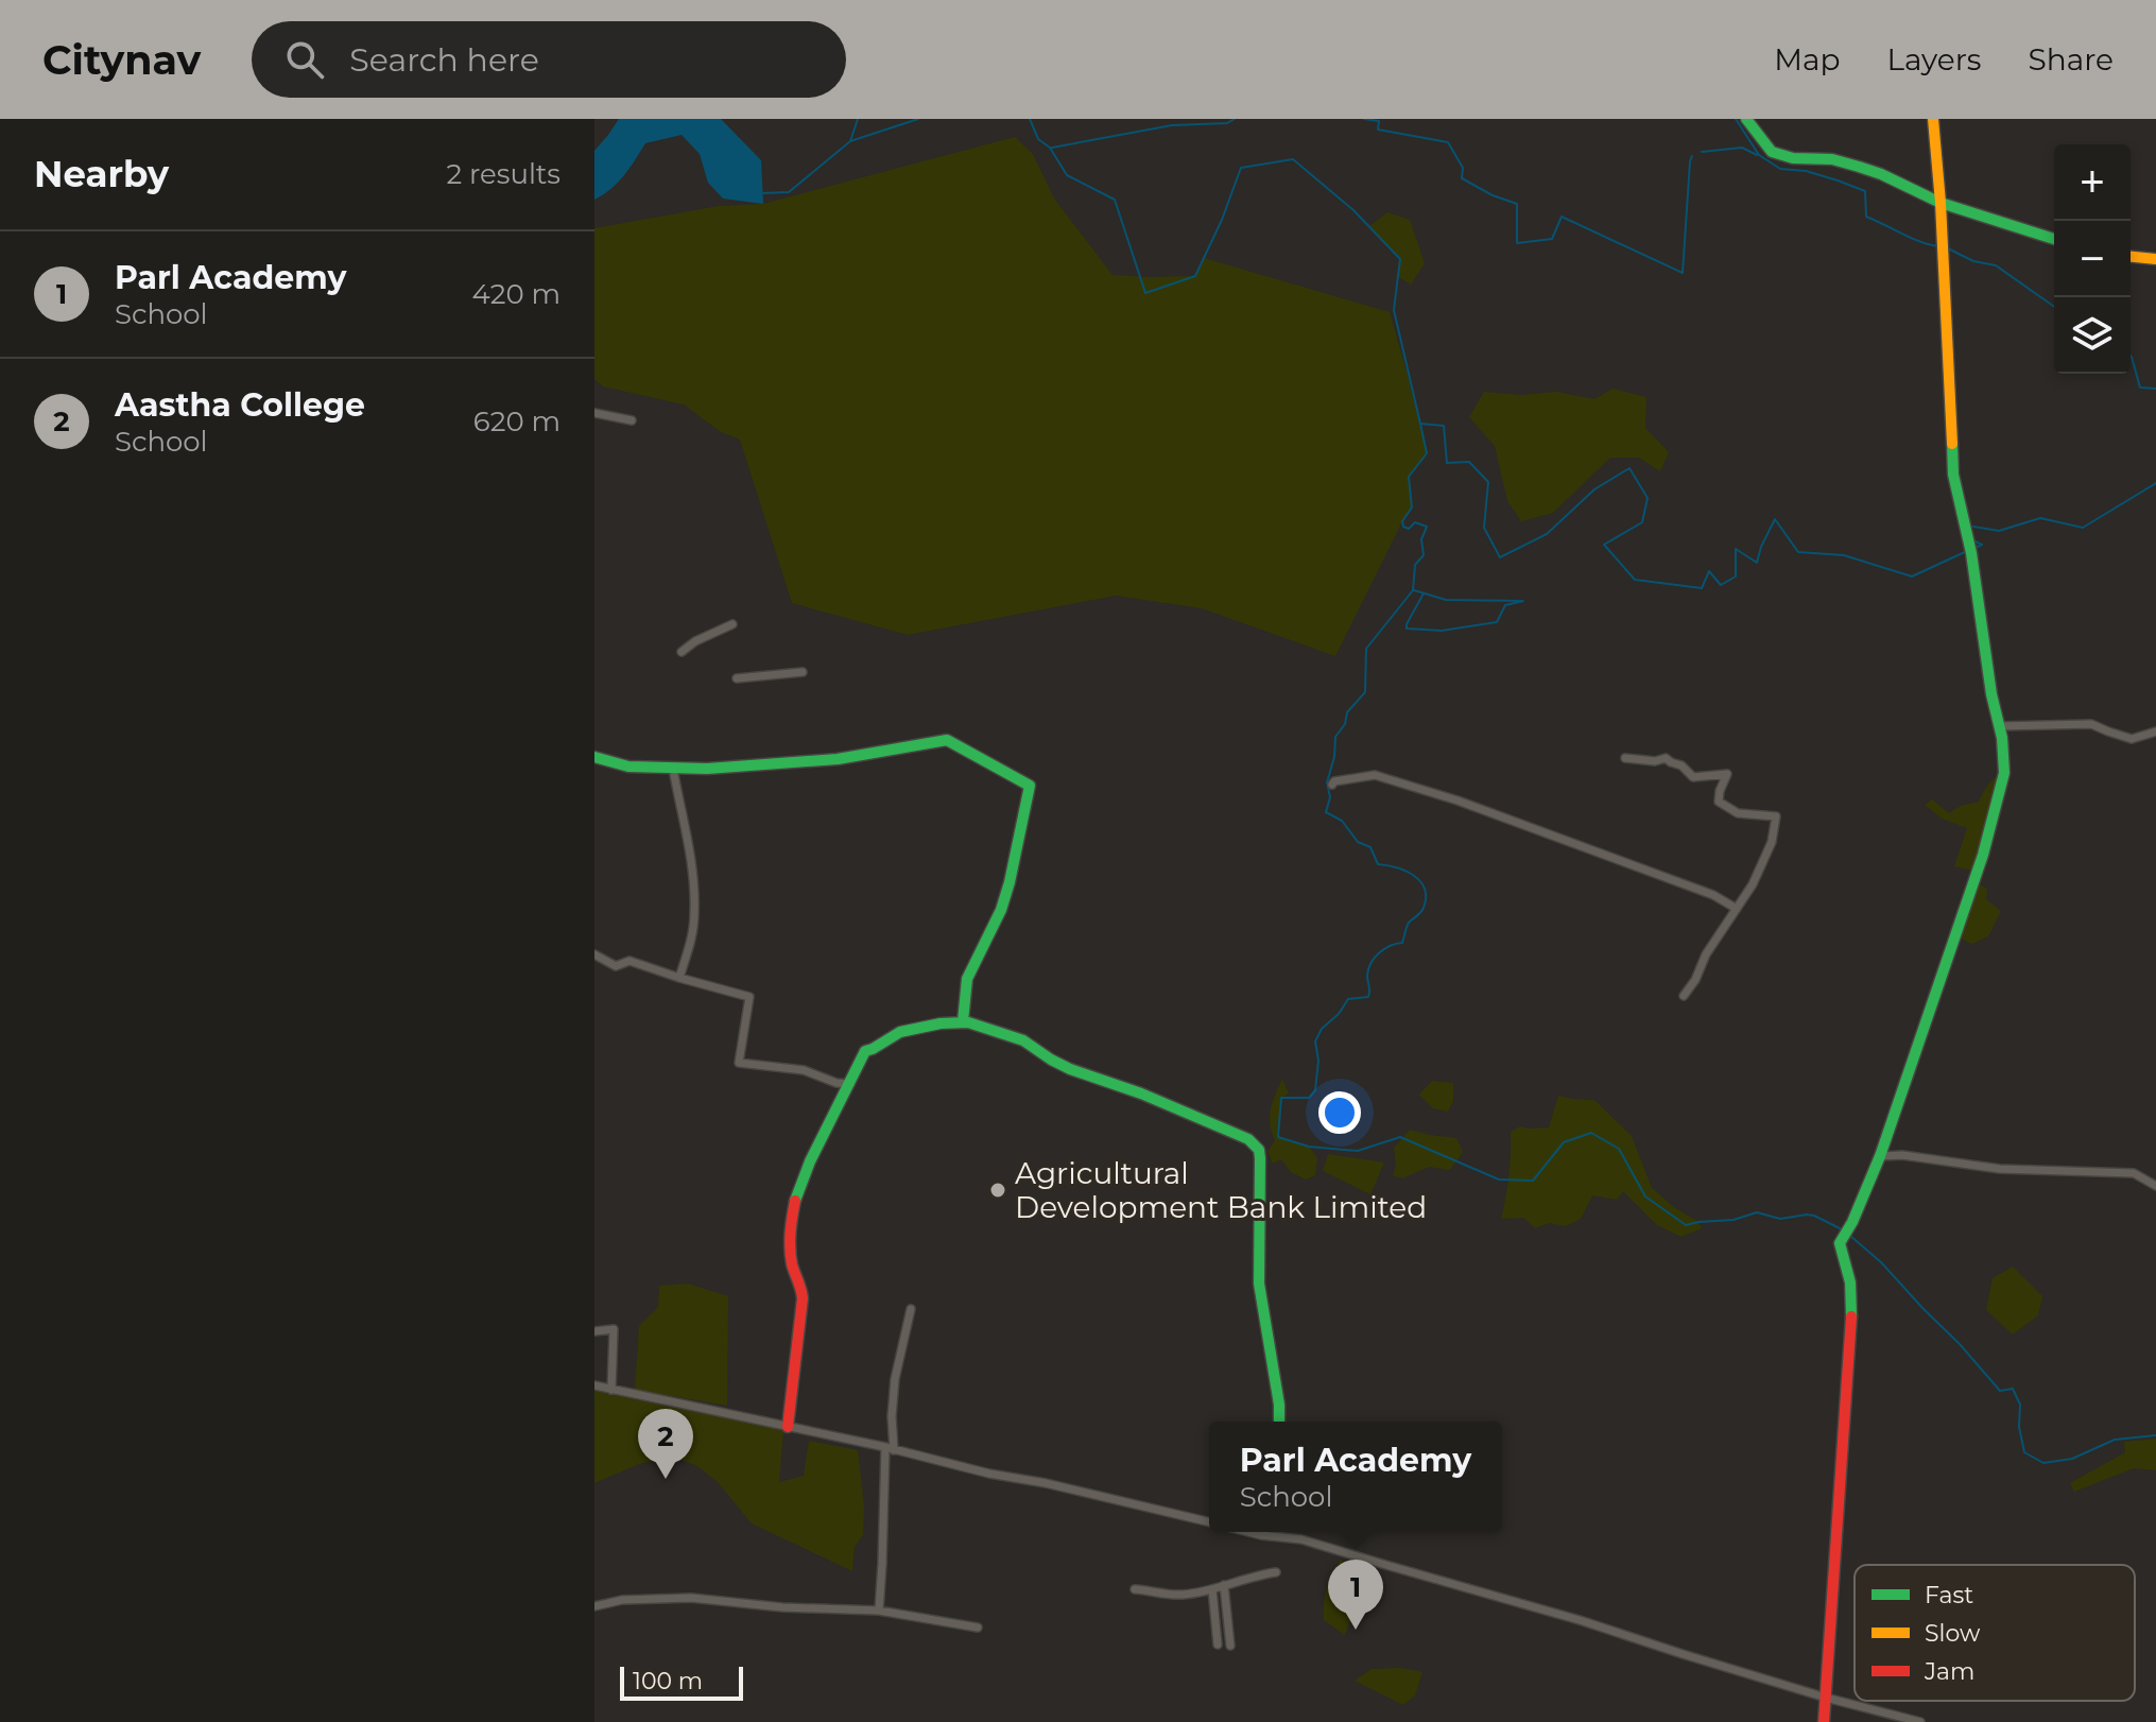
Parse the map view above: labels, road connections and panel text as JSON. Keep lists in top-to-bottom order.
{
  "places": ["Agricultural Development Bank Limited"],
  "legend": ["Fast", "Slow", "Jam"],
  "scale_bar": "100 m",
  "page": {
    "header": "Citynav",
    "search": "Search here",
    "nav": ["Map", "Layers", "Share"],
    "heading": ["Nearby", "2 results"],
    "map_buttons": ["+", "−"],
    "list": [
      {
        "mark": "1",
        "name": "Parl Academy",
        "note": "School",
        "value": "420 m"
      },
      {
        "mark": "2",
        "name": "Aastha College",
        "note": "School",
        "value": "620 m"
      }
    ],
    "pins": ["2", "1"],
    "popup": ["Parl Academy", "School"],
    "scale": "100 m"
  }
}
